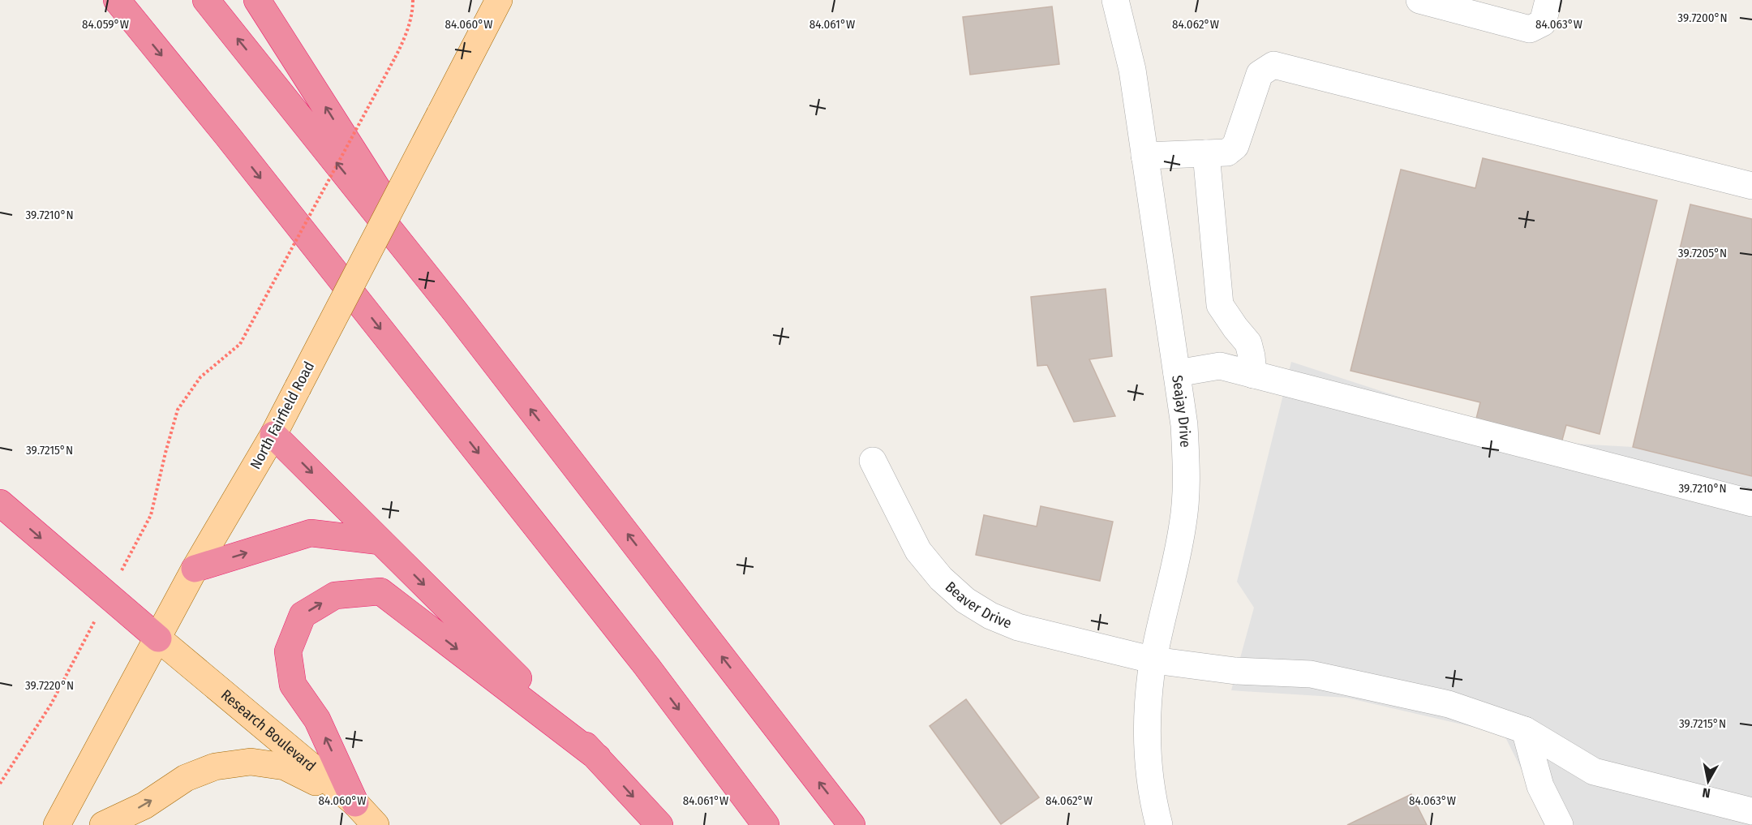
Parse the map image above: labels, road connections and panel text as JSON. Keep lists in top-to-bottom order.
{
  "streets": {
    "main road": ["North Fairfield Road", "Research Boulevard"],
    "street": ["Seajay Drive", "Beaver Drive"]
  },
  "crossings": [
    ["Seajay Drive", "Beaver Drive"],
    ["North Fairfield Road", "Research Boulevard"]
  ],
  "north": "bottom",
  "coordinates": [
    "39.7200°N",
    "84.060°W",
    "84.061°W",
    "84.062°W",
    "84.063°W",
    "84.059°W",
    "39.7210°N",
    "39.7205°N",
    "39.7215°N",
    "39.7220°N"
  ]
}
